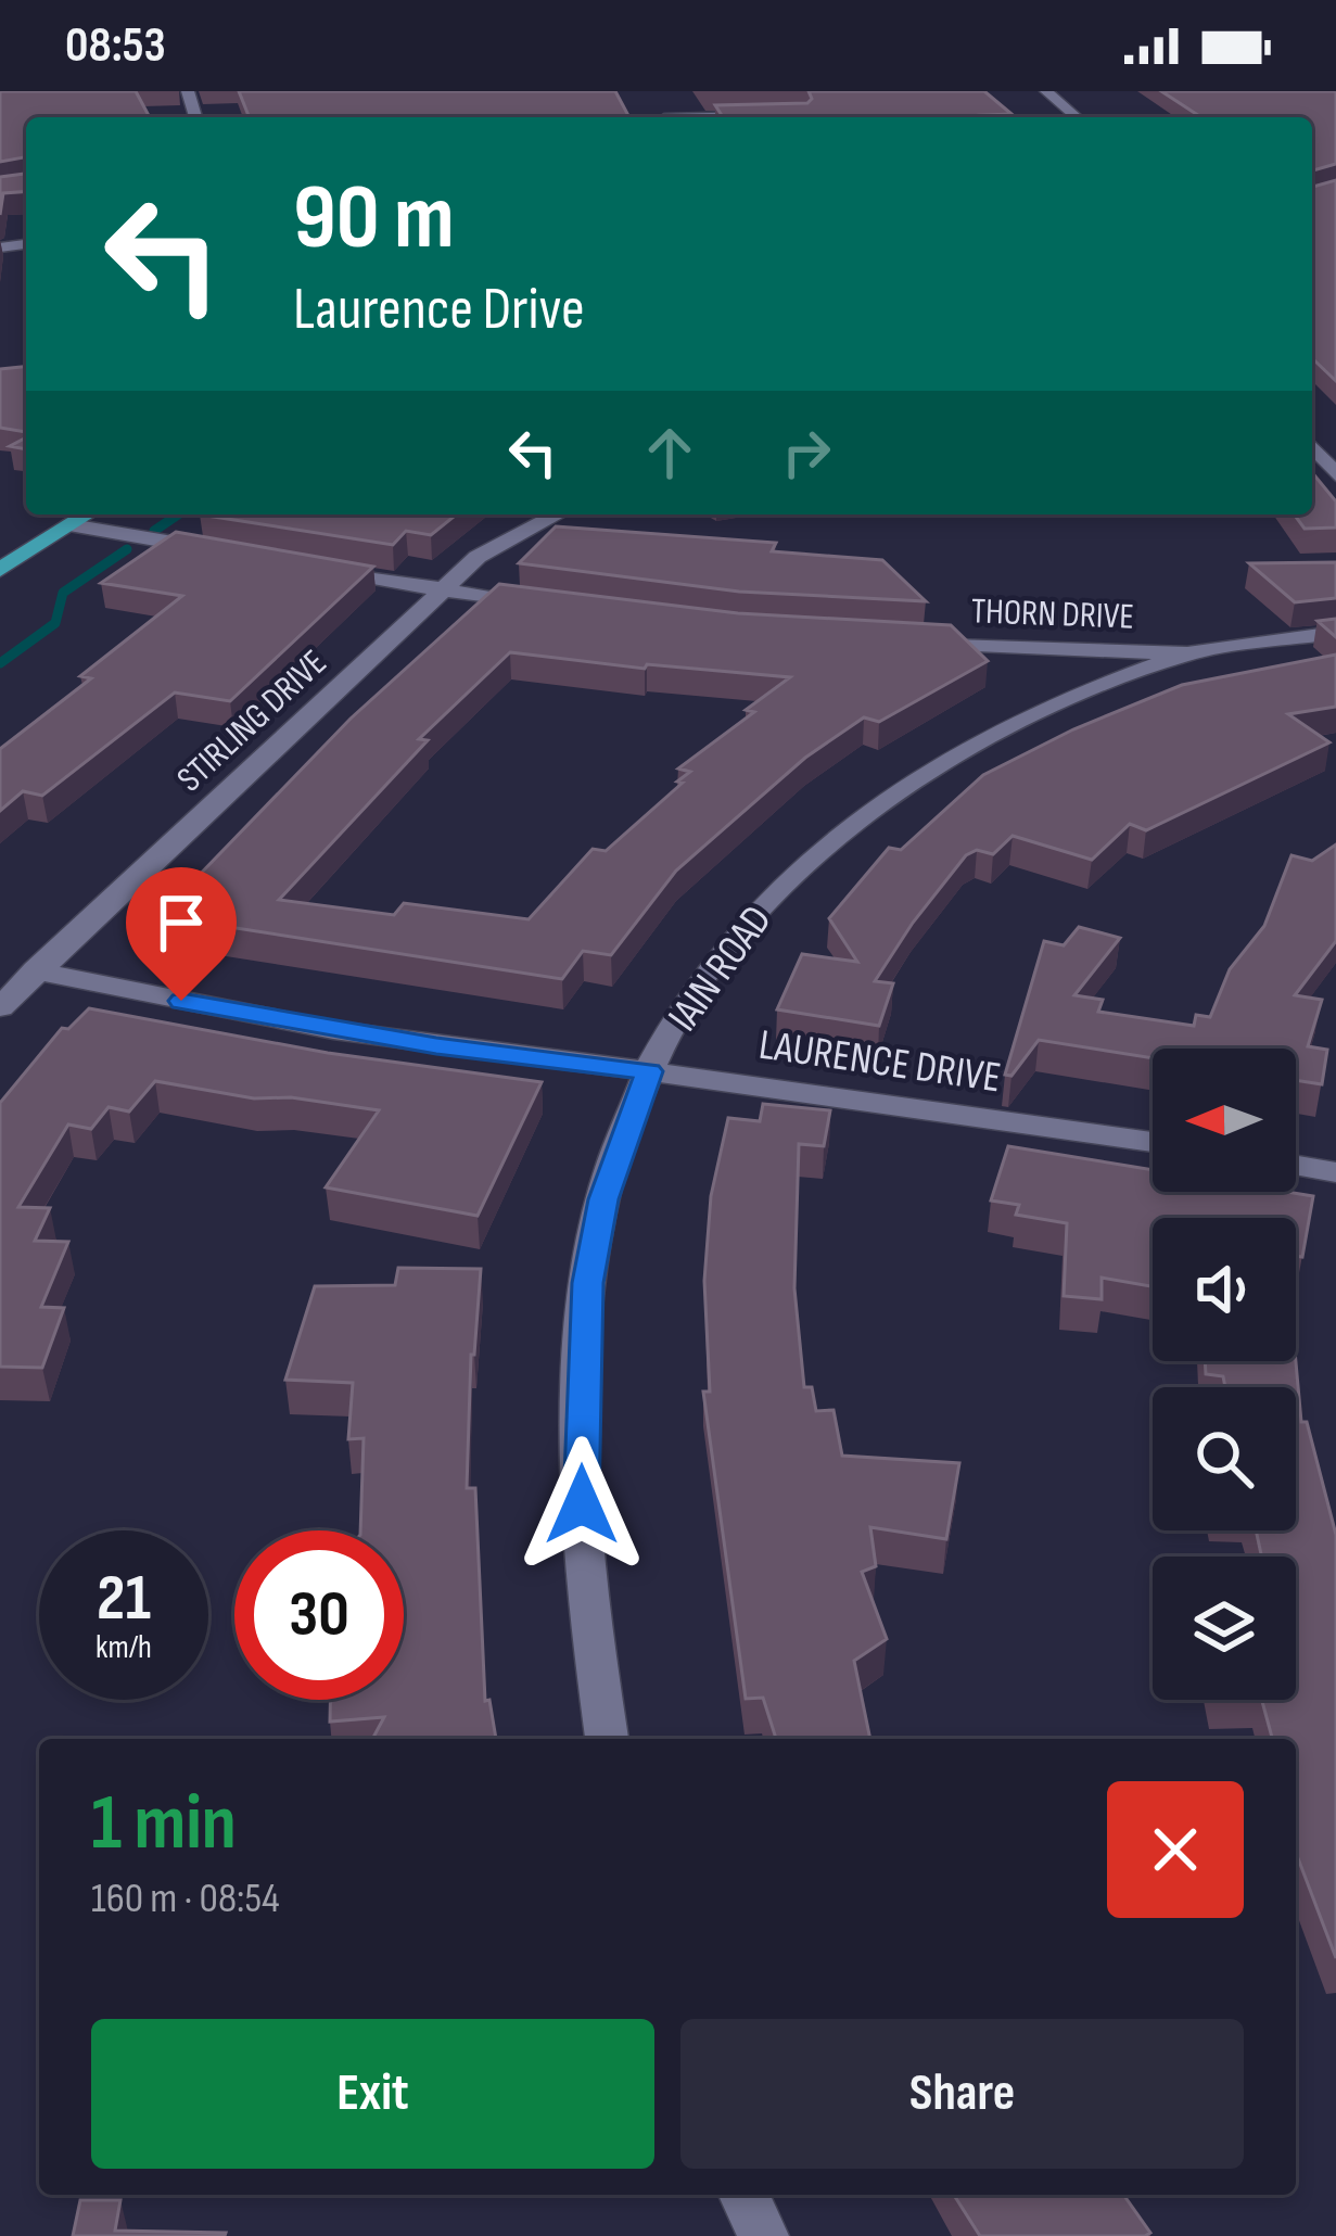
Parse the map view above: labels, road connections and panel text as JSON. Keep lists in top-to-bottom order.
{
  "streets": {
    "street": [
      "THORN DRIVE",
      "STIRLING DRIVE",
      "IAIN ROAD",
      "LAURENCE DRIVE"
    ]
  },
  "crossings": [
    ["THORN DRIVE", "IAIN ROAD"],
    ["STIRLING DRIVE", "LAURENCE DRIVE"],
    ["IAIN ROAD", "LAURENCE DRIVE"]
  ],
  "north": "left",
  "page": {
    "status": "08:53",
    "turn": ["90 m", "Laurence Drive"],
    "speed": "21 km/h",
    "limit": "30",
    "heading": ["1 min", "160 m · 08:54"],
    "buttons": ["Exit", "Share"]
  }
}
